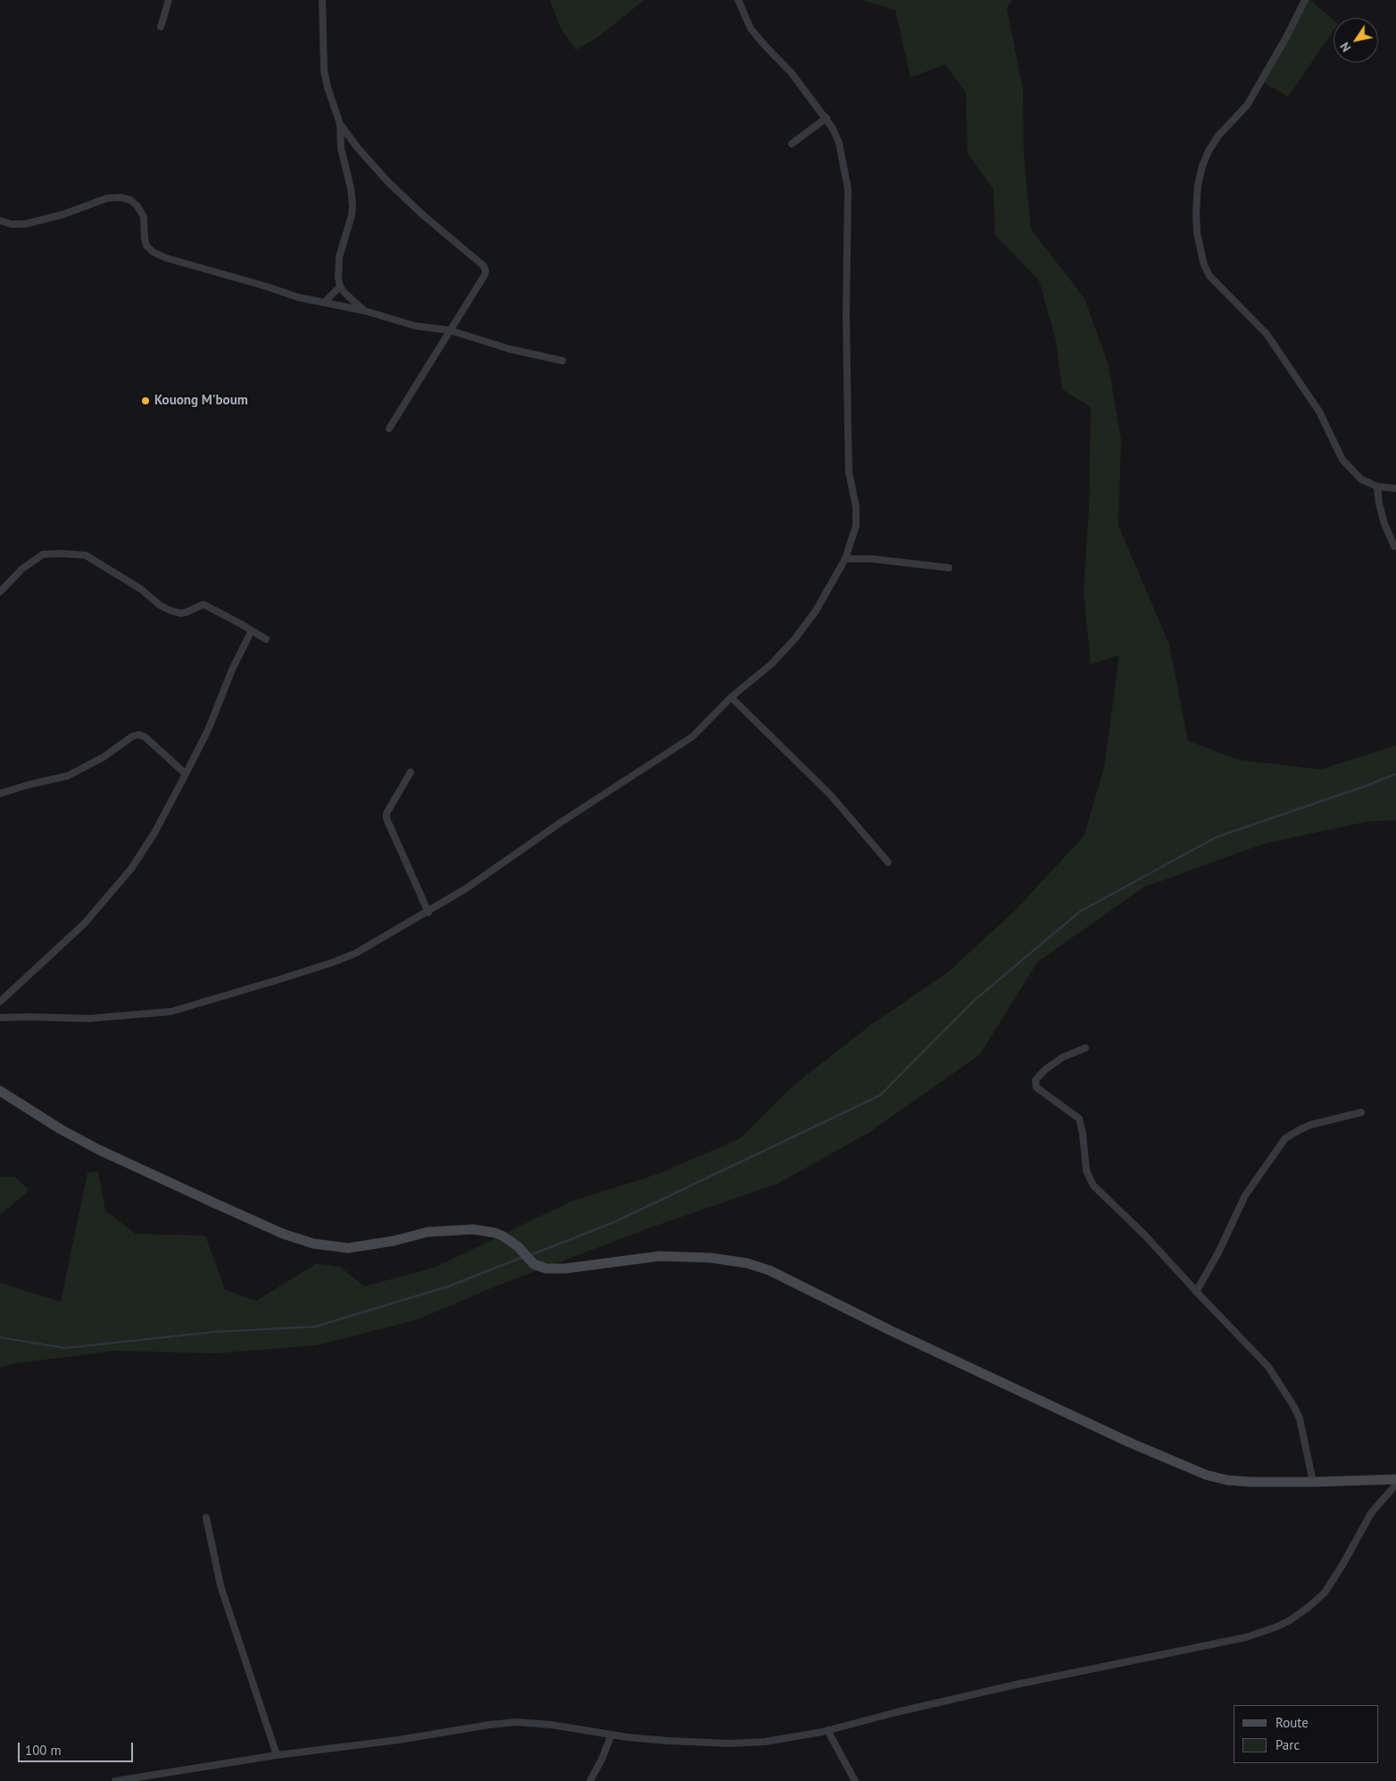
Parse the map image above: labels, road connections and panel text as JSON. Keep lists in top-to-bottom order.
{
  "places": ["Kouong M'boum"],
  "legend": ["Route", "Parc"],
  "scale_bar": "100 m",
  "north": "bottom left"
}
